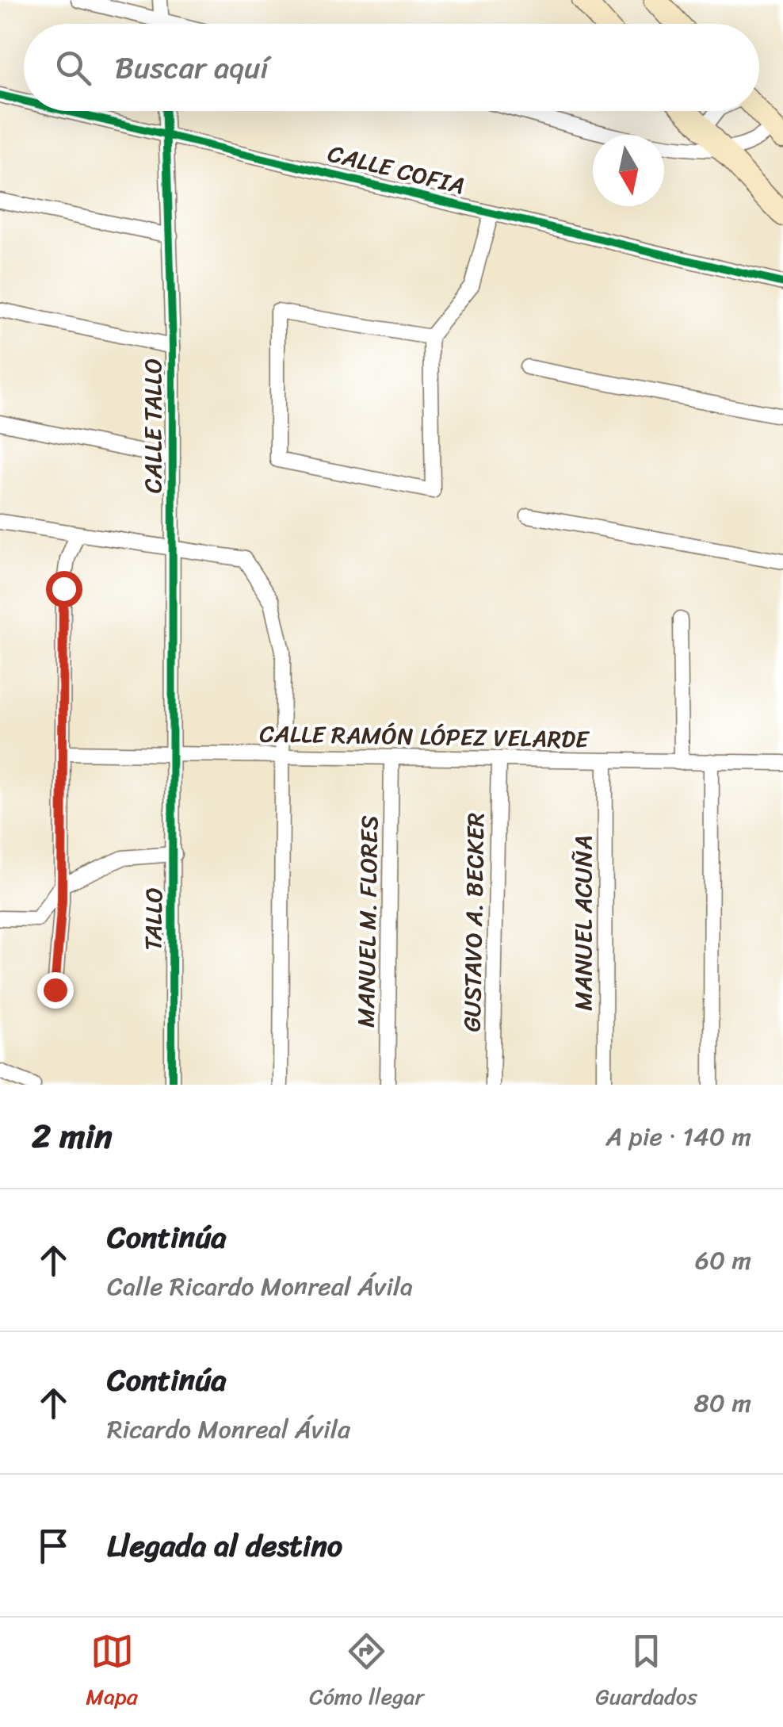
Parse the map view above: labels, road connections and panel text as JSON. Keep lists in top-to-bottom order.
{
  "streets": {
    "street": [
      "CALLE COFIA",
      "CALLE TALLO",
      "CALLE RAMÓN LÓPEZ VELARDE",
      "TALLO",
      "MANUEL M. FLORES",
      "GUSTAVO A. BECKER",
      "MANUEL ACUÑA"
    ]
  },
  "crossings": [
    ["CALLE COFIA", "CALLE TALLO"],
    ["CALLE TALLO", "CALLE RAMÓN LÓPEZ VELARDE"],
    ["CALLE TALLO", "TALLO"],
    ["CALLE RAMÓN LÓPEZ VELARDE", "TALLO"],
    ["CALLE RAMÓN LÓPEZ VELARDE", "MANUEL M. FLORES"],
    ["CALLE RAMÓN LÓPEZ VELARDE", "GUSTAVO A. BECKER"],
    ["CALLE RAMÓN LÓPEZ VELARDE", "MANUEL ACUÑA"]
  ],
  "north": "bottom",
  "page": {
    "search": "Buscar aquí",
    "heading": ["2 min", "A pie · 140 m"],
    "list": [
      ["Continúa", "Calle Ricardo Monreal Ávila", "60 m"],
      ["Continúa", "Ricardo Monreal Ávila", "80 m"],
      "Llegada al destino"
    ],
    "nav": ["Mapa", "Cómo llegar", "Guardados"]
  }
}
